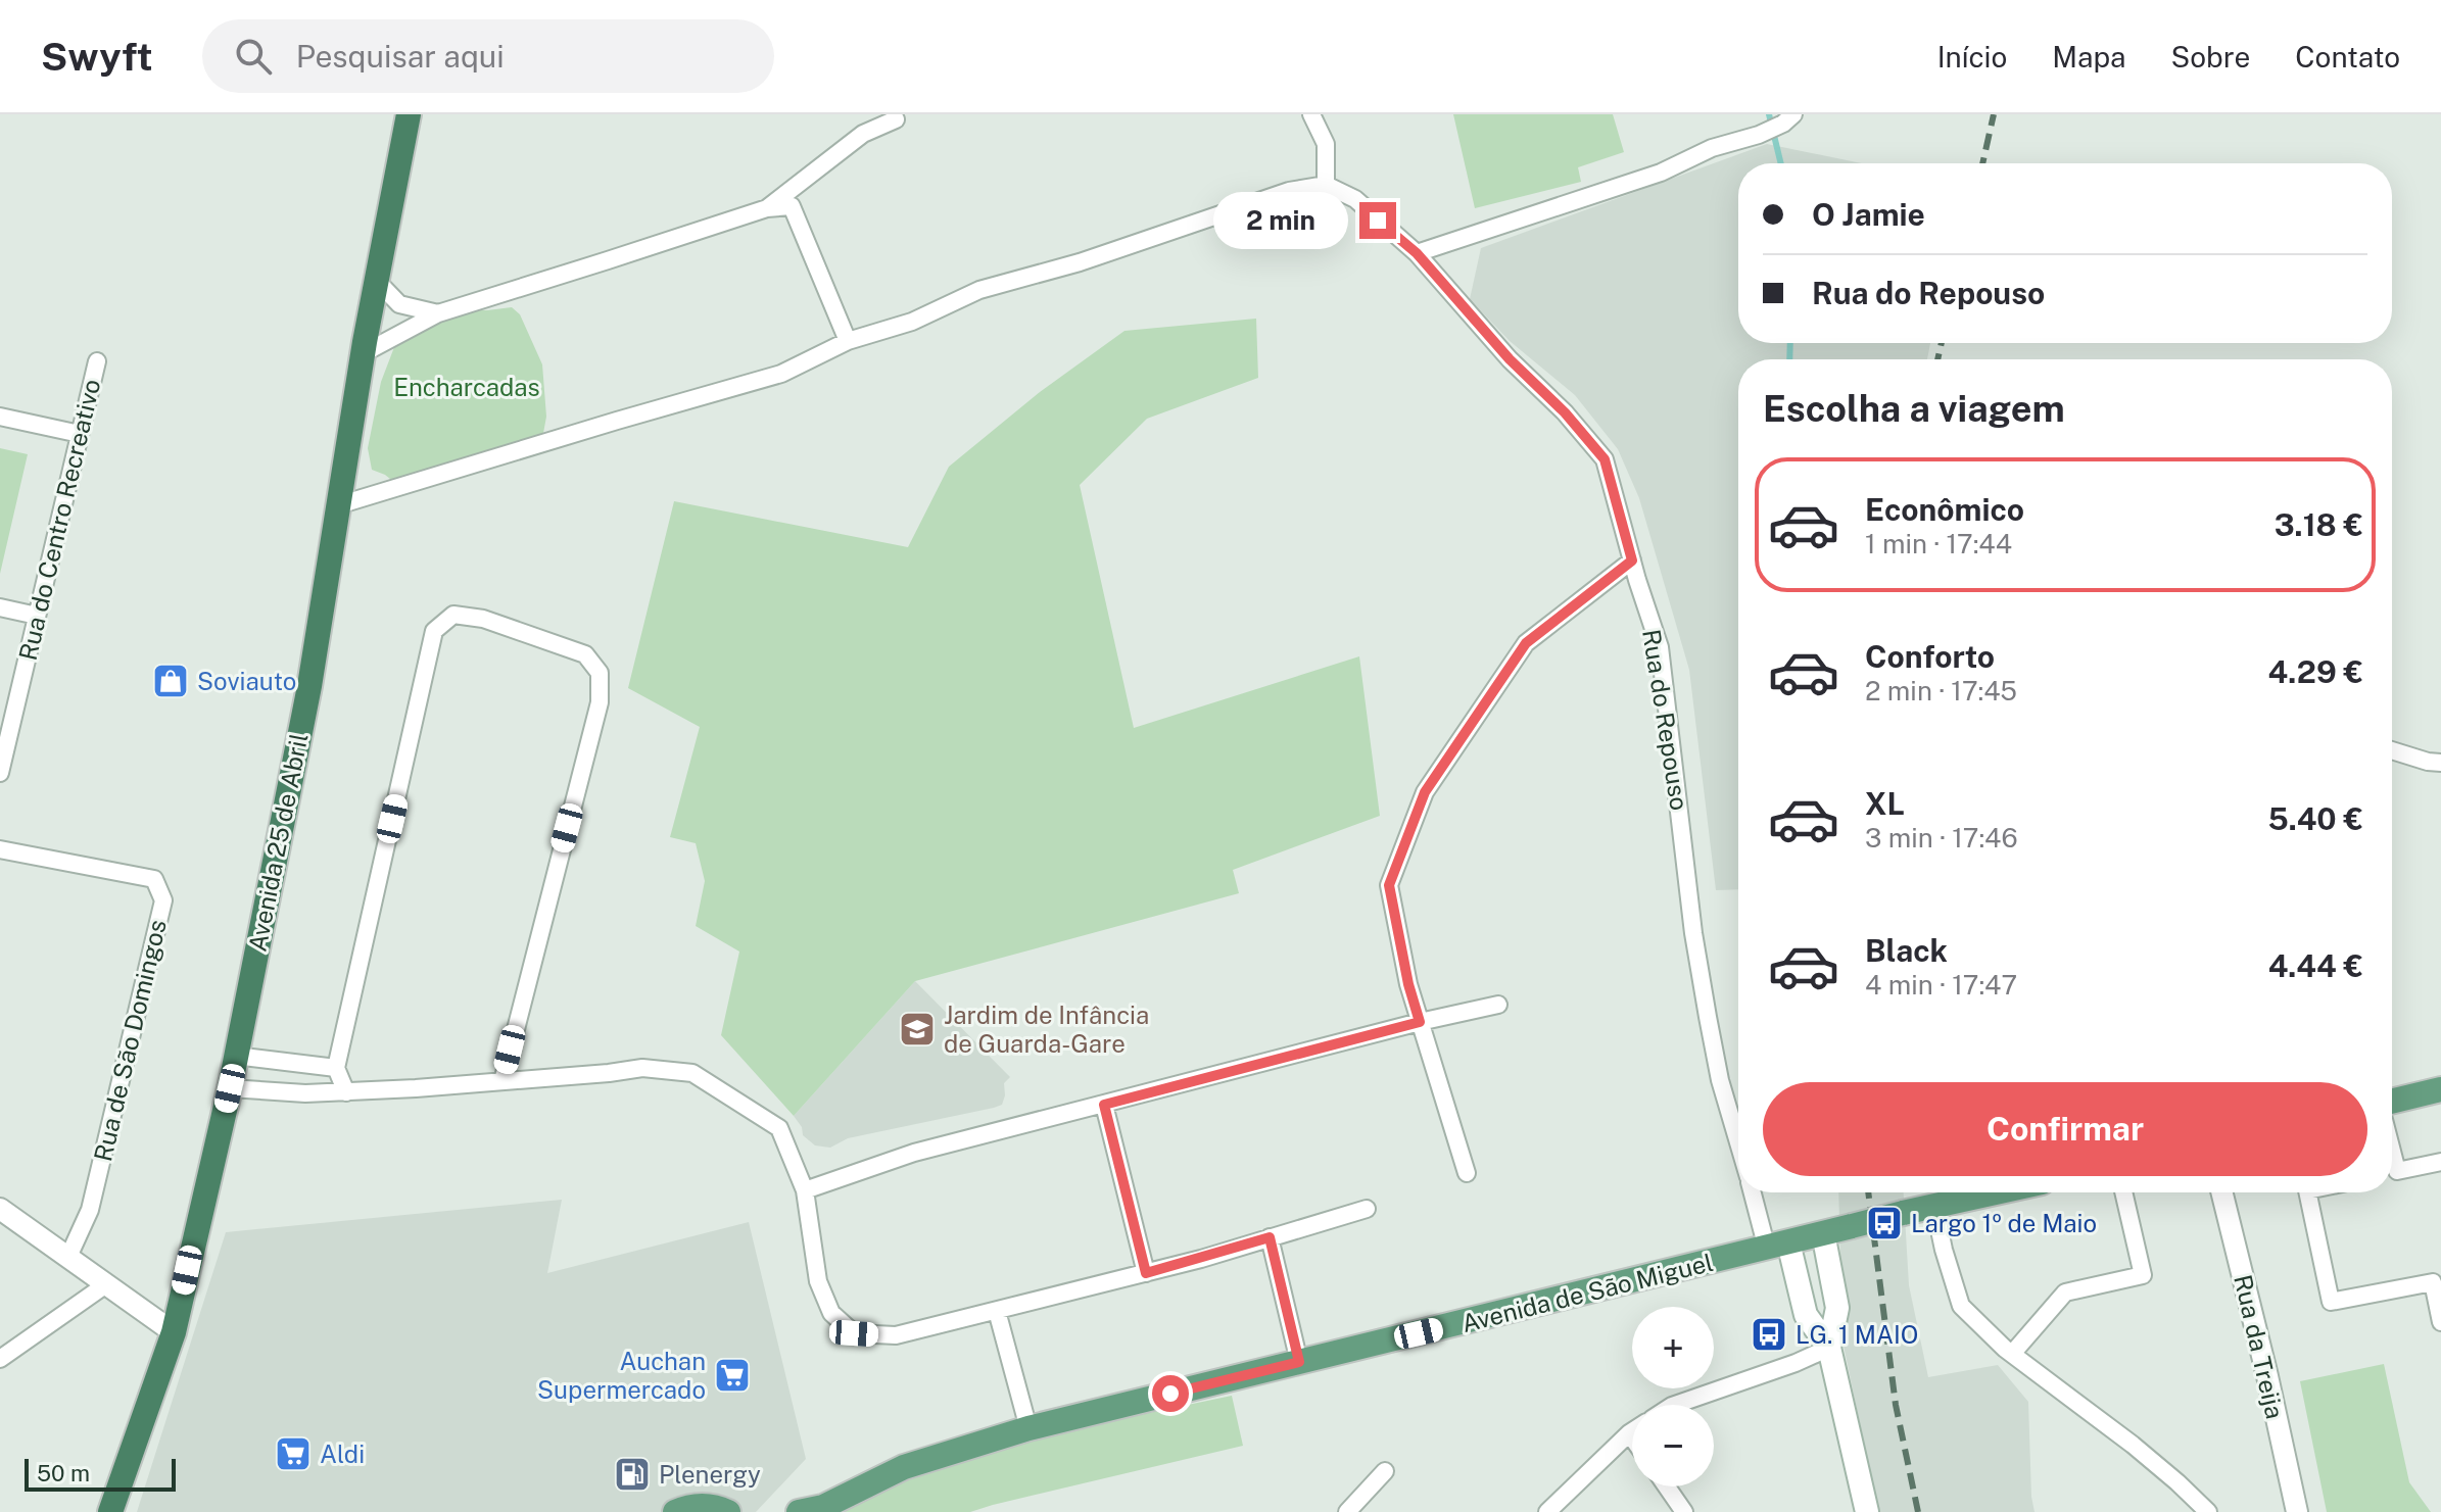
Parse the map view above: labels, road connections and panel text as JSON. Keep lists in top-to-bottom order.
{
  "streets": {
    "highway": ["Avenida 25 de Abril"],
    "main road": ["Avenida de São Miguel"],
    "street": [
      "Rua do Centro Recreativo",
      "Rua do Repouso",
      "Rua de São Domingos",
      "Rua da Treija"
    ]
  },
  "crossings": [
    ["Rua do Repouso", "Avenida de São Miguel"]
  ],
  "parks": ["Encharcadas"],
  "places": {
    "shop": ["Soviauto"],
    "school or university": ["Jardim de Infância de Guarda-Gare"],
    "bus stop": ["Largo 1º de Maio", "LG. 1 MAIO"],
    "supermarket": ["Auchan Supermercado", "Aldi"],
    "fuel station": ["Plenergy"]
  },
  "scale_bar": "50 m",
  "page": {
    "header": "Swyft",
    "search": "Pesquisar aqui",
    "nav": [
      "Início",
      "Mapa",
      "Sobre",
      "Contato"
    ],
    "banner": ["O Jamie", "Rua do Repouso"],
    "bubble": "2 min",
    "heading": "Escolha a viagem",
    "list": [
      {
        "name": "Econômico",
        "note": "1 min · 17:44",
        "value": "3.18 €"
      },
      {
        "name": "Conforto",
        "note": "2 min · 17:45",
        "value": "4.29 €"
      },
      {
        "name": "XL",
        "note": "3 min · 17:46",
        "value": "5.40 €"
      },
      {
        "name": "Black",
        "note": "4 min · 17:47",
        "value": "4.44 €"
      }
    ],
    "buttons": "Confirmar",
    "map_buttons": ["+", "−"],
    "scale": "50 m"
  }
}
